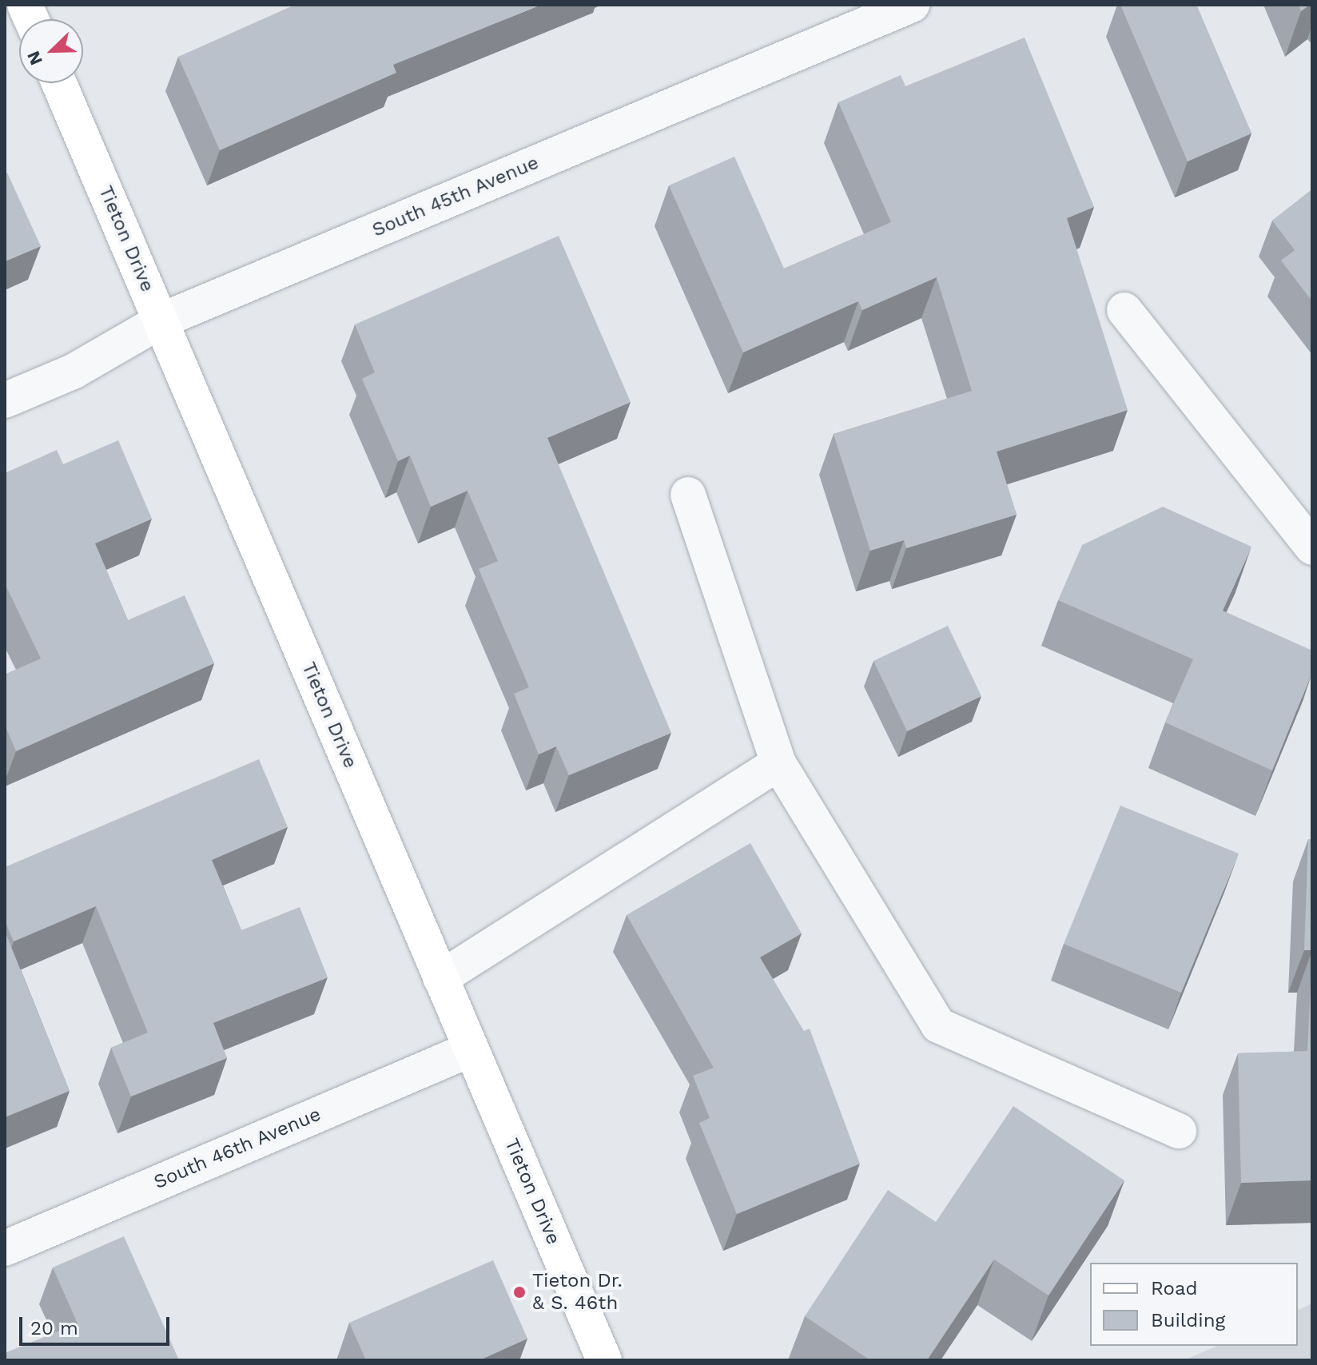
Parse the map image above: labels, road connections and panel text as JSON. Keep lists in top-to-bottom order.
{
  "streets": {
    "main road": ["Tieton Drive"],
    "street": ["South 45th Avenue", "South 46th Avenue"]
  },
  "crossings": [
    ["South 45th Avenue", "Tieton Drive"],
    ["Tieton Drive", "South 46th Avenue"]
  ],
  "places": ["Tieton Dr. & S. 46th"],
  "legend": ["Road", "Building"],
  "scale_bar": "20 m",
  "north": "bottom left"
}
